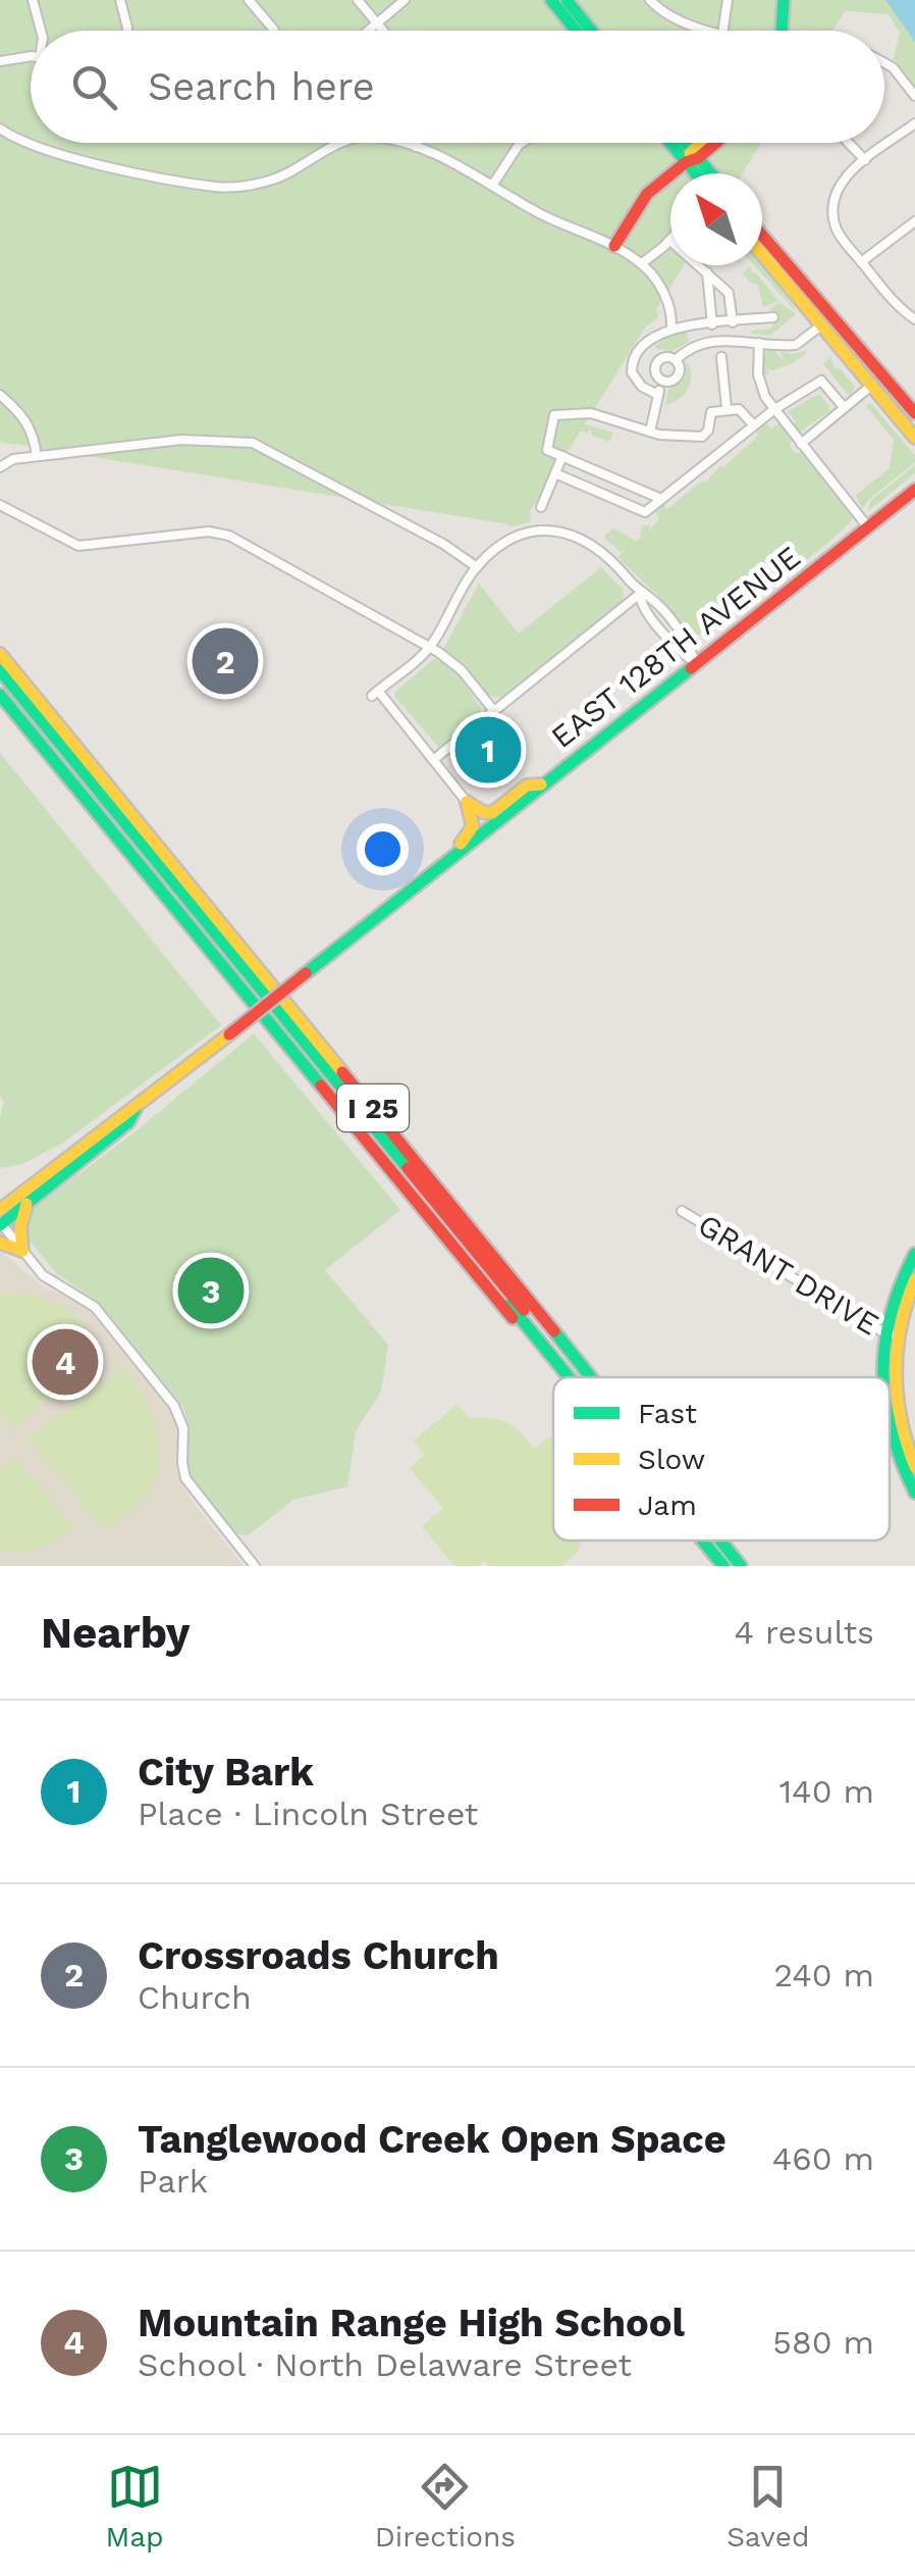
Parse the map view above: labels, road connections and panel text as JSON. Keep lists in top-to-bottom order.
{
  "streets": {
    "main road": ["EAST 128TH AVENUE", "I 25"],
    "street": ["GRANT DRIVE"]
  },
  "legend": ["Fast", "Slow", "Jam"],
  "north": "top left",
  "page": {
    "search": "Search here",
    "pins": [
      "2",
      "1",
      "3",
      "4"
    ],
    "heading": ["Nearby", "4 results"],
    "list": [
      {
        "mark": "1",
        "name": "City Bark",
        "note": "Place · Lincoln Street",
        "value": "140 m"
      },
      {
        "mark": "2",
        "name": "Crossroads Church",
        "note": "Church",
        "value": "240 m"
      },
      {
        "mark": "3",
        "name": "Tanglewood Creek Open Space",
        "note": "Park",
        "value": "460 m"
      },
      {
        "mark": "4",
        "name": "Mountain Range High School",
        "note": "School · North Delaware Street",
        "value": "580 m"
      }
    ],
    "nav": ["Map", "Directions", "Saved"]
  }
}
